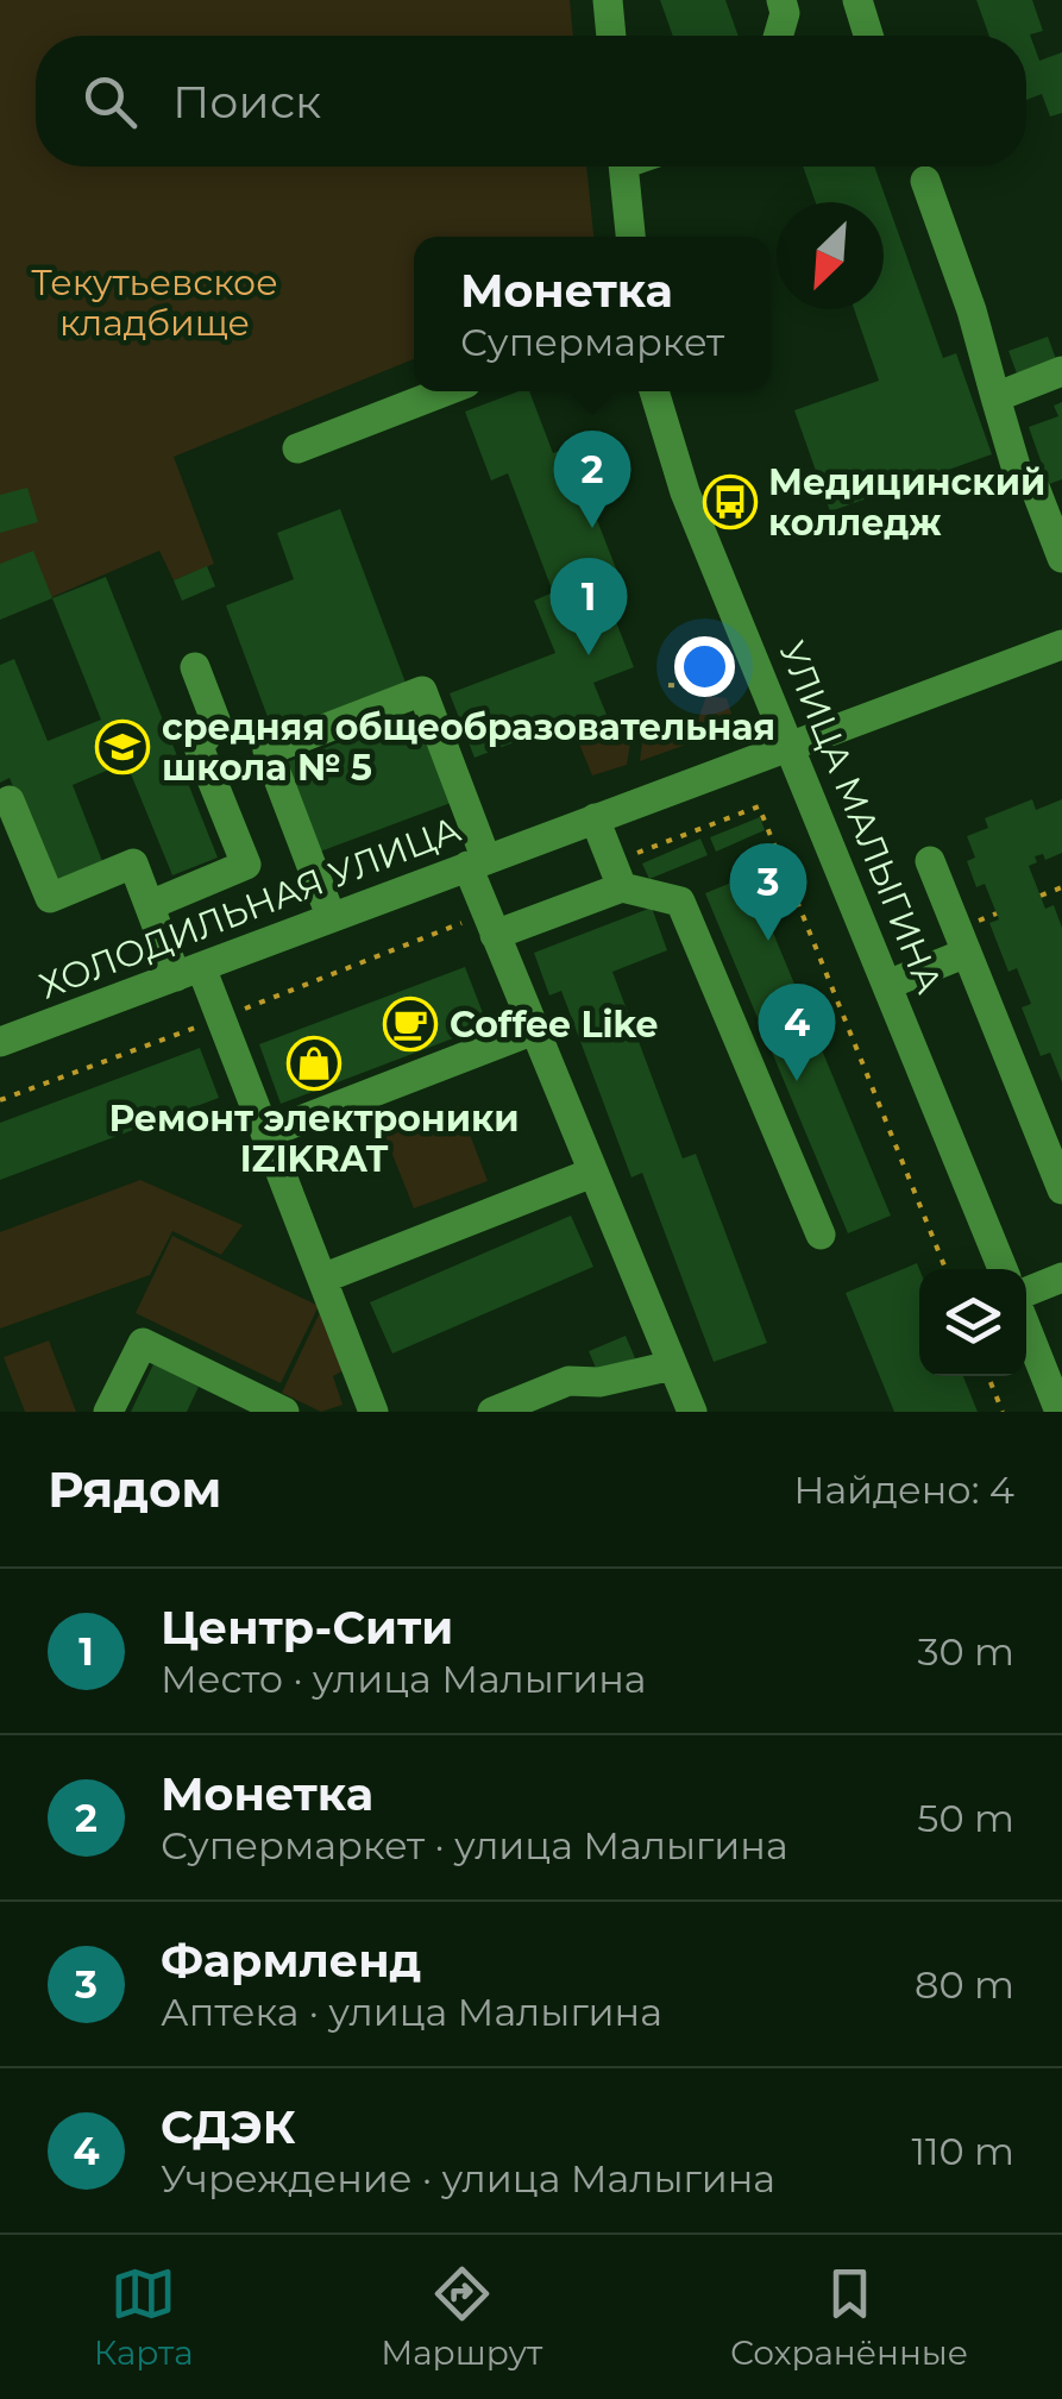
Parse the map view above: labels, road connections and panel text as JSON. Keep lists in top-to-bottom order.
{
  "streets": {
    "street": ["УЛИЦА МАЛЫГИНА", "ХОЛОДИЛЬНАЯ УЛИЦА"]
  },
  "crossings": [
    ["УЛИЦА МАЛЫГИНА", "ХОЛОДИЛЬНАЯ УЛИЦА"]
  ],
  "parks": ["Текутьевское кладбище"],
  "places": {
    "bus stop": ["Медицинский колледж"],
    "school or university": ["средняя общеобразовательная школа № 5"],
    "cafe": ["Coffee Like"],
    "shop": ["Ремонт электроники IZIKRAT"]
  },
  "north": "bottom left",
  "page": {
    "search": "Поиск",
    "popup": ["Монетка", "Супермаркет"],
    "pins": [
      "2",
      "1",
      "3",
      "4"
    ],
    "heading": ["Рядом", "Найдено: 4"],
    "list": [
      {
        "mark": "1",
        "name": "Центр-Сити",
        "note": "Место · улица Малыгина",
        "value": "30 m"
      },
      {
        "mark": "2",
        "name": "Монетка",
        "note": "Супермаркет · улица Малыгина",
        "value": "50 m"
      },
      {
        "mark": "3",
        "name": "Фармленд",
        "note": "Аптека · улица Малыгина",
        "value": "80 m"
      },
      {
        "mark": "4",
        "name": "СДЭК",
        "note": "Учреждение · улица Малыгина",
        "value": "110 m"
      }
    ],
    "nav": ["Карта", "Маршрут", "Сохранённые"]
  }
}
